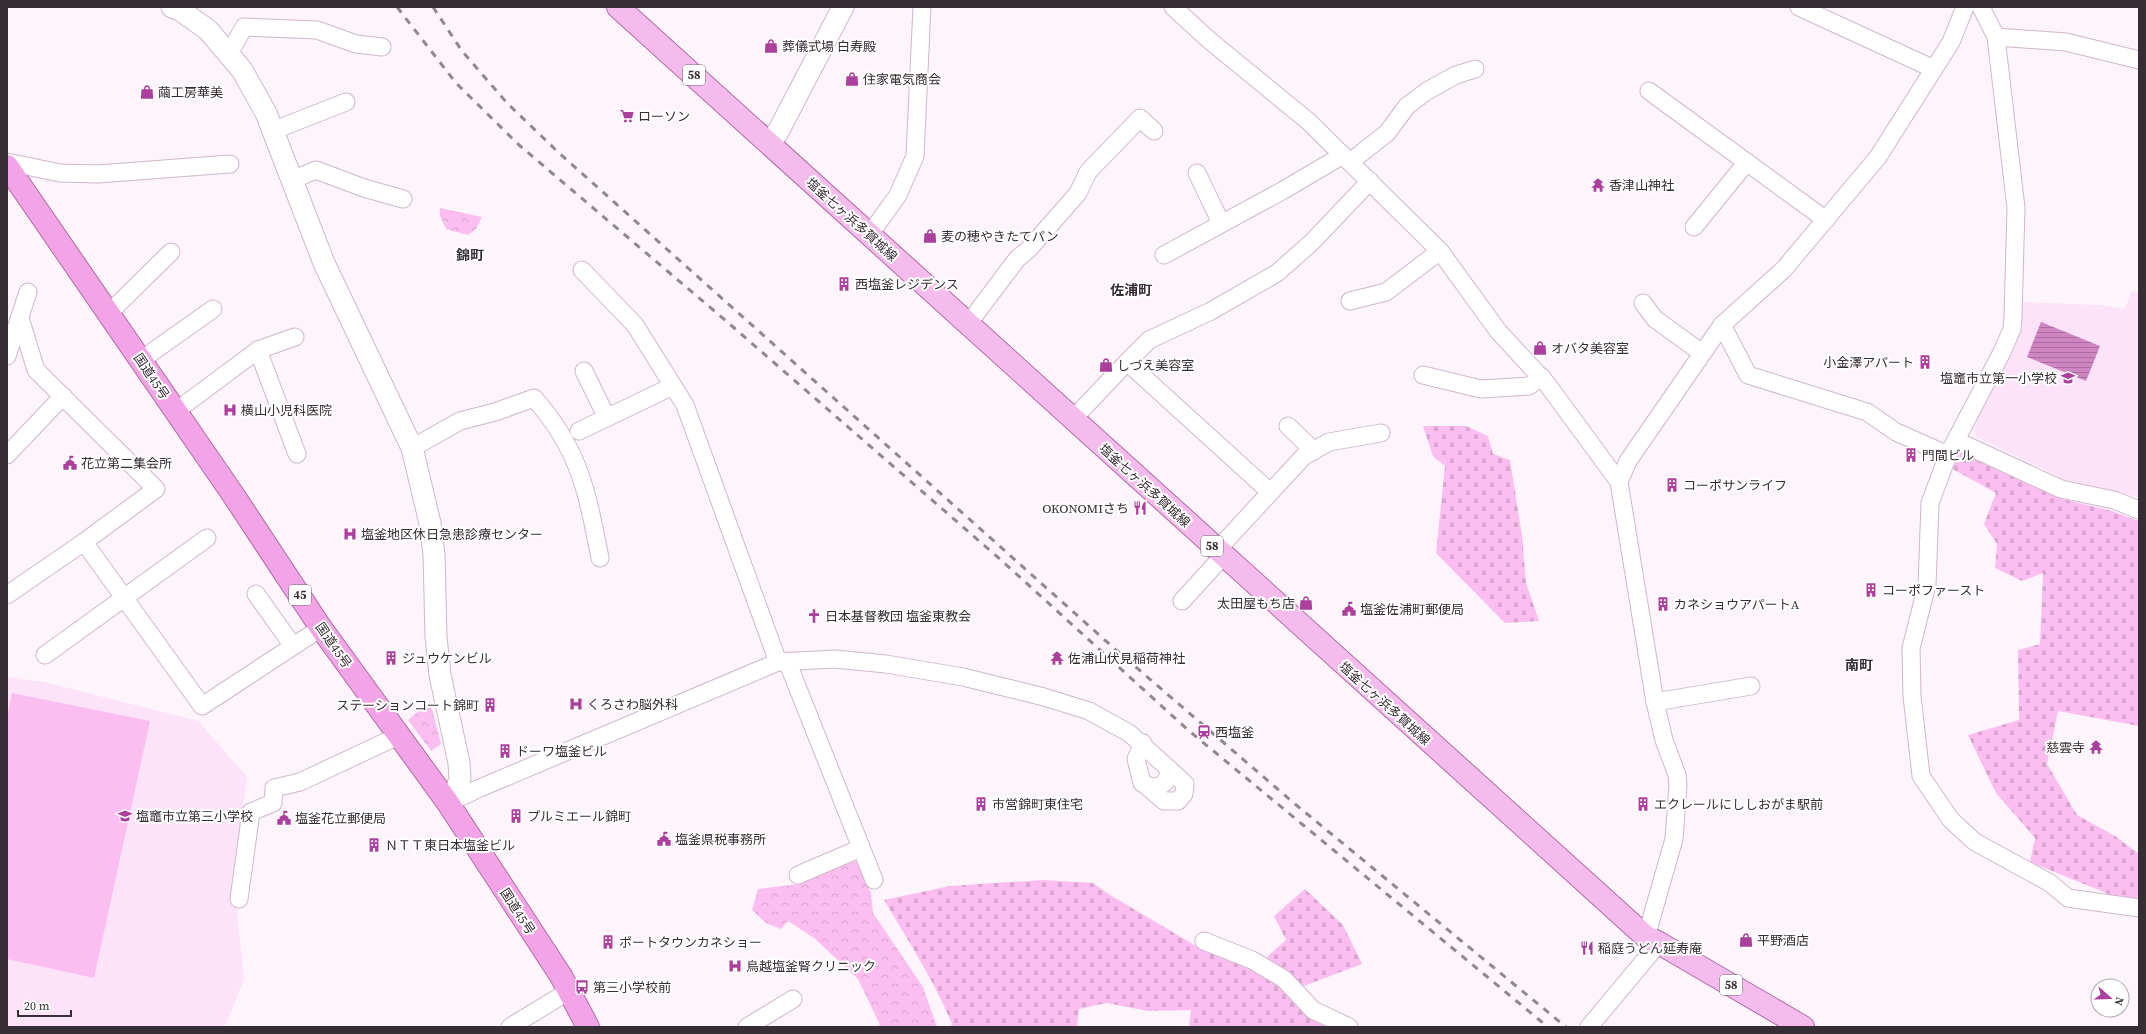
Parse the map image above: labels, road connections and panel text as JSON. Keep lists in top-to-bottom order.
{
  "streets": {
    "highway": ["国道45号", "45"],
    "main road": ["58", "塩釜七ヶ浜多賀城線"]
  },
  "districts": ["錦町", "佐浦町", "南町"],
  "places": {
    "shop": [
      "葬儀式場 白寿殿",
      "住家電気商会",
      "繭工房華美",
      "麦の穂やきたてパン",
      "オバタ美容室",
      "しづえ美容室",
      "太田屋もち店",
      "平野酒店"
    ],
    "supermarket": ["ローソン"],
    "temple": ["香津山神社", "佐浦山伏見稲荷神社", "慈雲寺"],
    "building": [
      "西塩釜レジデンス",
      "小金澤アパート",
      "門間ビル",
      "コーポサンライフ",
      "コーポファースト",
      "カネショウアパートA",
      "ジュウケンビル",
      "ステーションコート錦町",
      "ドーワ塩釜ビル",
      "市営錦町東住宅",
      "エクレールにししおがま駅前",
      "プルミエール錦町",
      "ＮＴＴ東日本塩釜ビル",
      "ポートタウンカネショー"
    ],
    "school or university": ["塩竈市立第一小学校", "塩竈市立第三小学校"],
    "hospital": [
      "横山小児科医院",
      "塩釜地区休日急患診療センター",
      "くろさわ脳外科",
      "鳥越塩釜腎クリニック"
    ],
    "public building": [
      "花立第二集会所",
      "塩釜佐浦町郵便局",
      "塩釜花立郵便局",
      "塩釜県税事務所"
    ],
    "restaurant": ["OKONOMIさち", "稲庭うどん延寿庵"],
    "church": ["日本基督教団 塩釜東教会"],
    "station": ["西塩釜"],
    "bus stop": ["第三小学校前"]
  },
  "scale_bar": "20 m",
  "north": "right"
}
